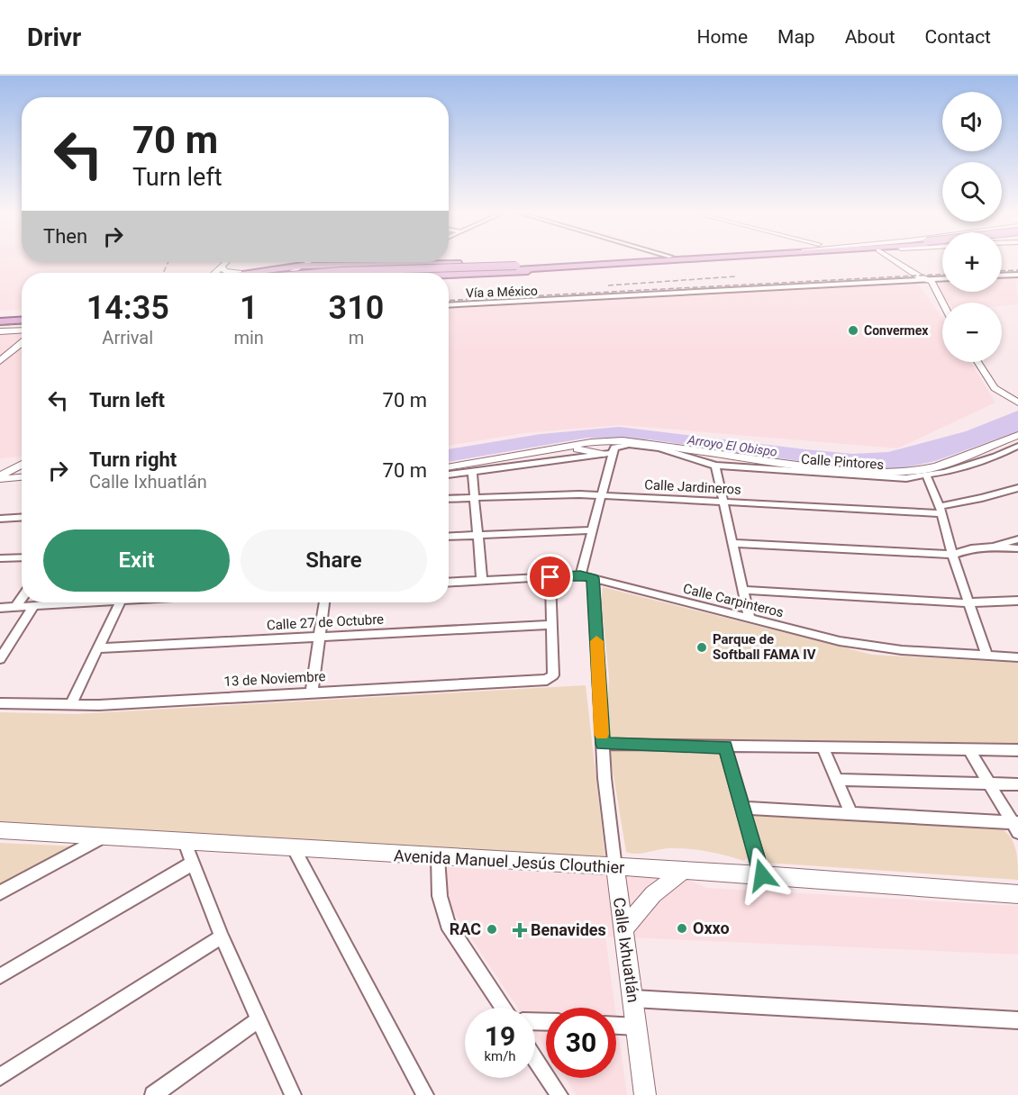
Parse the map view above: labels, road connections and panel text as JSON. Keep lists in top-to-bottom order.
{
  "streets": {
    "street": [
      "Vía a México",
      "Calle Pintores",
      "Calle Jardineros",
      "Calle Carpinteros",
      "Calle 27 de Octubre",
      "13 de Noviembre",
      "Avenida Manuel Jesús Clouthier",
      "Calle Ixhuatlán"
    ]
  },
  "crossings": [
    ["Calle Carpinteros", "Calle Ixhuatlán"],
    ["Calle 27 de Octubre", "13 de Noviembre"],
    ["Avenida Manuel Jesús Clouthier", "Calle Ixhuatlán"]
  ],
  "water": ["Arroyo El Obispo"],
  "places": {
    "other": [
      "Convermex",
      "Parque de Softball FAMA IV",
      "Oxxo",
      "RAC"
    ],
    "health": ["Benavides"]
  },
  "page": {
    "header": "Drivr",
    "nav": [
      "Home",
      "Map",
      "About",
      "Contact"
    ],
    "map_buttons": ["+", "−"],
    "turn": ["70 m", "Turn left"],
    "then": "Then",
    "eta": [
      "14:35",
      "Arrival",
      "1",
      "min",
      "310",
      "m"
    ],
    "list": [
      {
        "name": "Turn left",
        "value": "70 m"
      },
      {
        "name": "Turn right",
        "note": "Calle Ixhuatlán",
        "value": "70 m"
      }
    ],
    "buttons": ["Exit", "Share"],
    "speed": "19 km/h",
    "limit": "30"
  }
}
